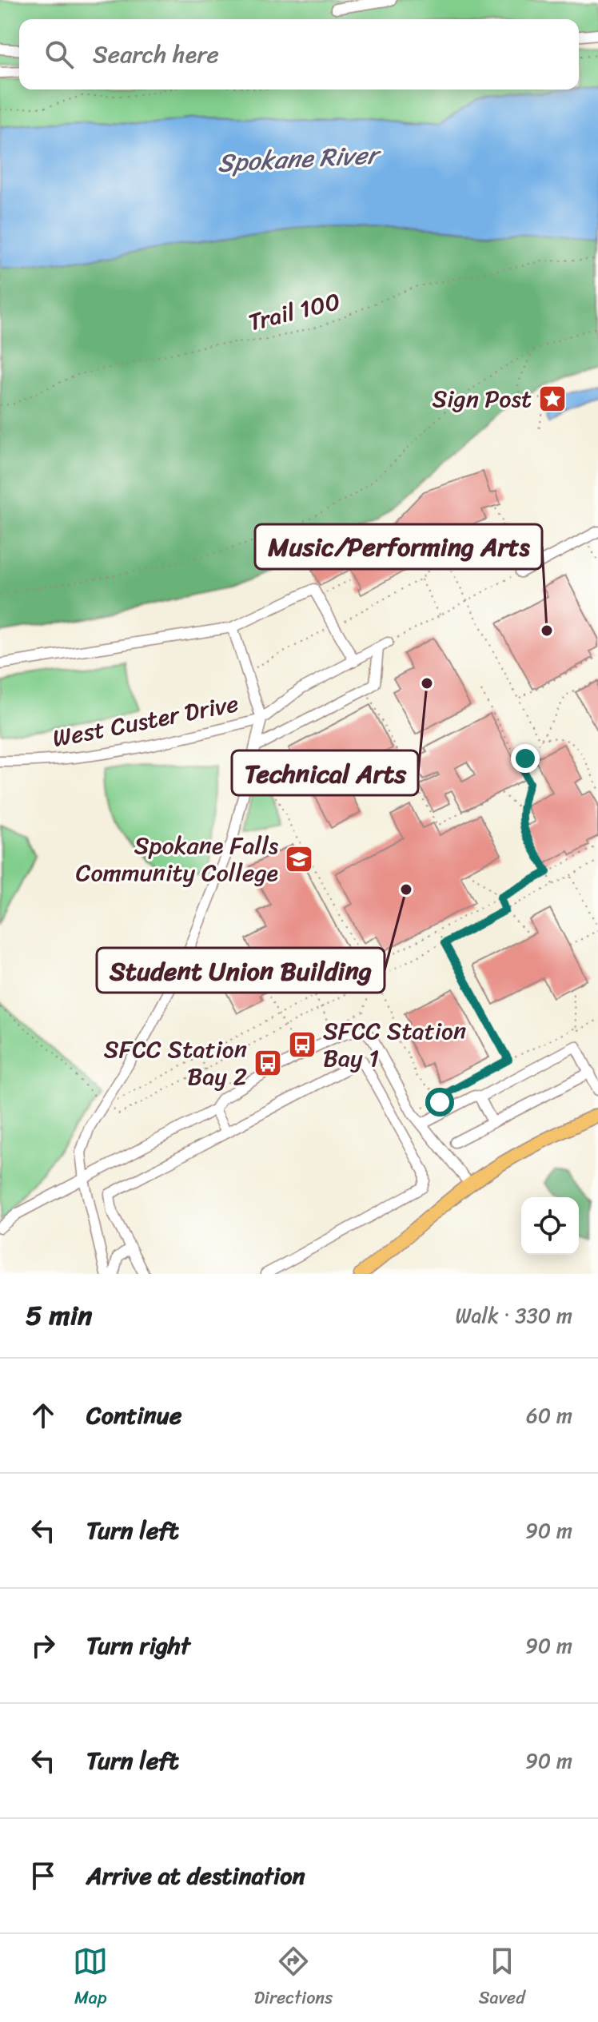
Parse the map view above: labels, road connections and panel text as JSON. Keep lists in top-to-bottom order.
{
  "streets": {
    "street": ["West Custer Drive"],
    "path": ["Trail 100"]
  },
  "water": ["Spokane River"],
  "places": {
    "place": ["Sign Post"],
    "other": ["Music/Performing Arts", "Technical Arts", "Student Union Building"],
    "school or university": ["Spokane Falls Community College"],
    "bus stop": ["SFCC Station Bay 1", "SFCC Station Bay 2"]
  },
  "page": {
    "search": "Search here",
    "heading": ["5 min", "Walk · 330 m"],
    "list": [
      ["Continue", "60 m"],
      ["Turn left", "90 m"],
      ["Turn right", "90 m"],
      ["Turn left", "90 m"],
      "Arrive at destination"
    ],
    "nav": ["Map", "Directions", "Saved"]
  }
}
